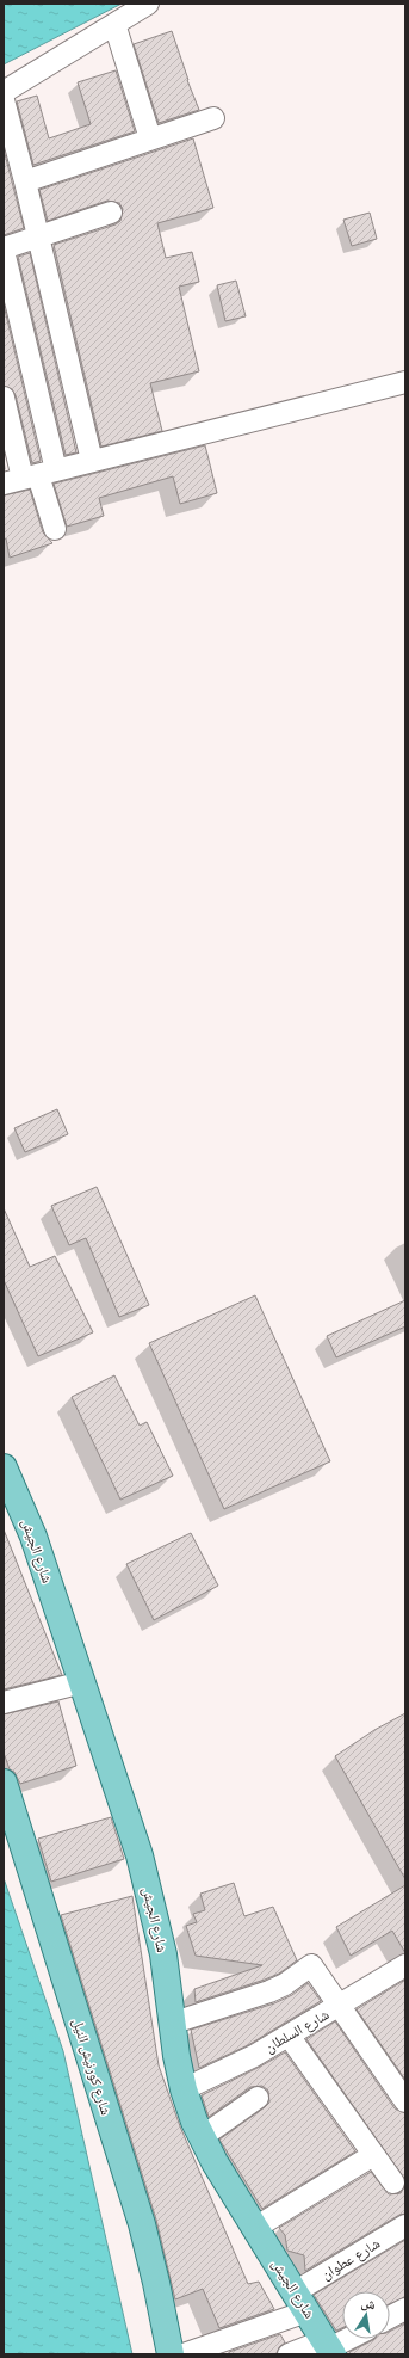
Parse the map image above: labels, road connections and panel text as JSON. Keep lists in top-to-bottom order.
{
  "streets": {
    "main road": ["شارع الجيش", "شارع كورنيش النيل"],
    "street": ["شارع السلطان", "شارع عطوان"]
  },
  "crossings": [
    ["شارع الجيش", "شارع السلطان"],
    ["شارع الجيش", "شارع عطوان"]
  ],
  "north": "top"
}
